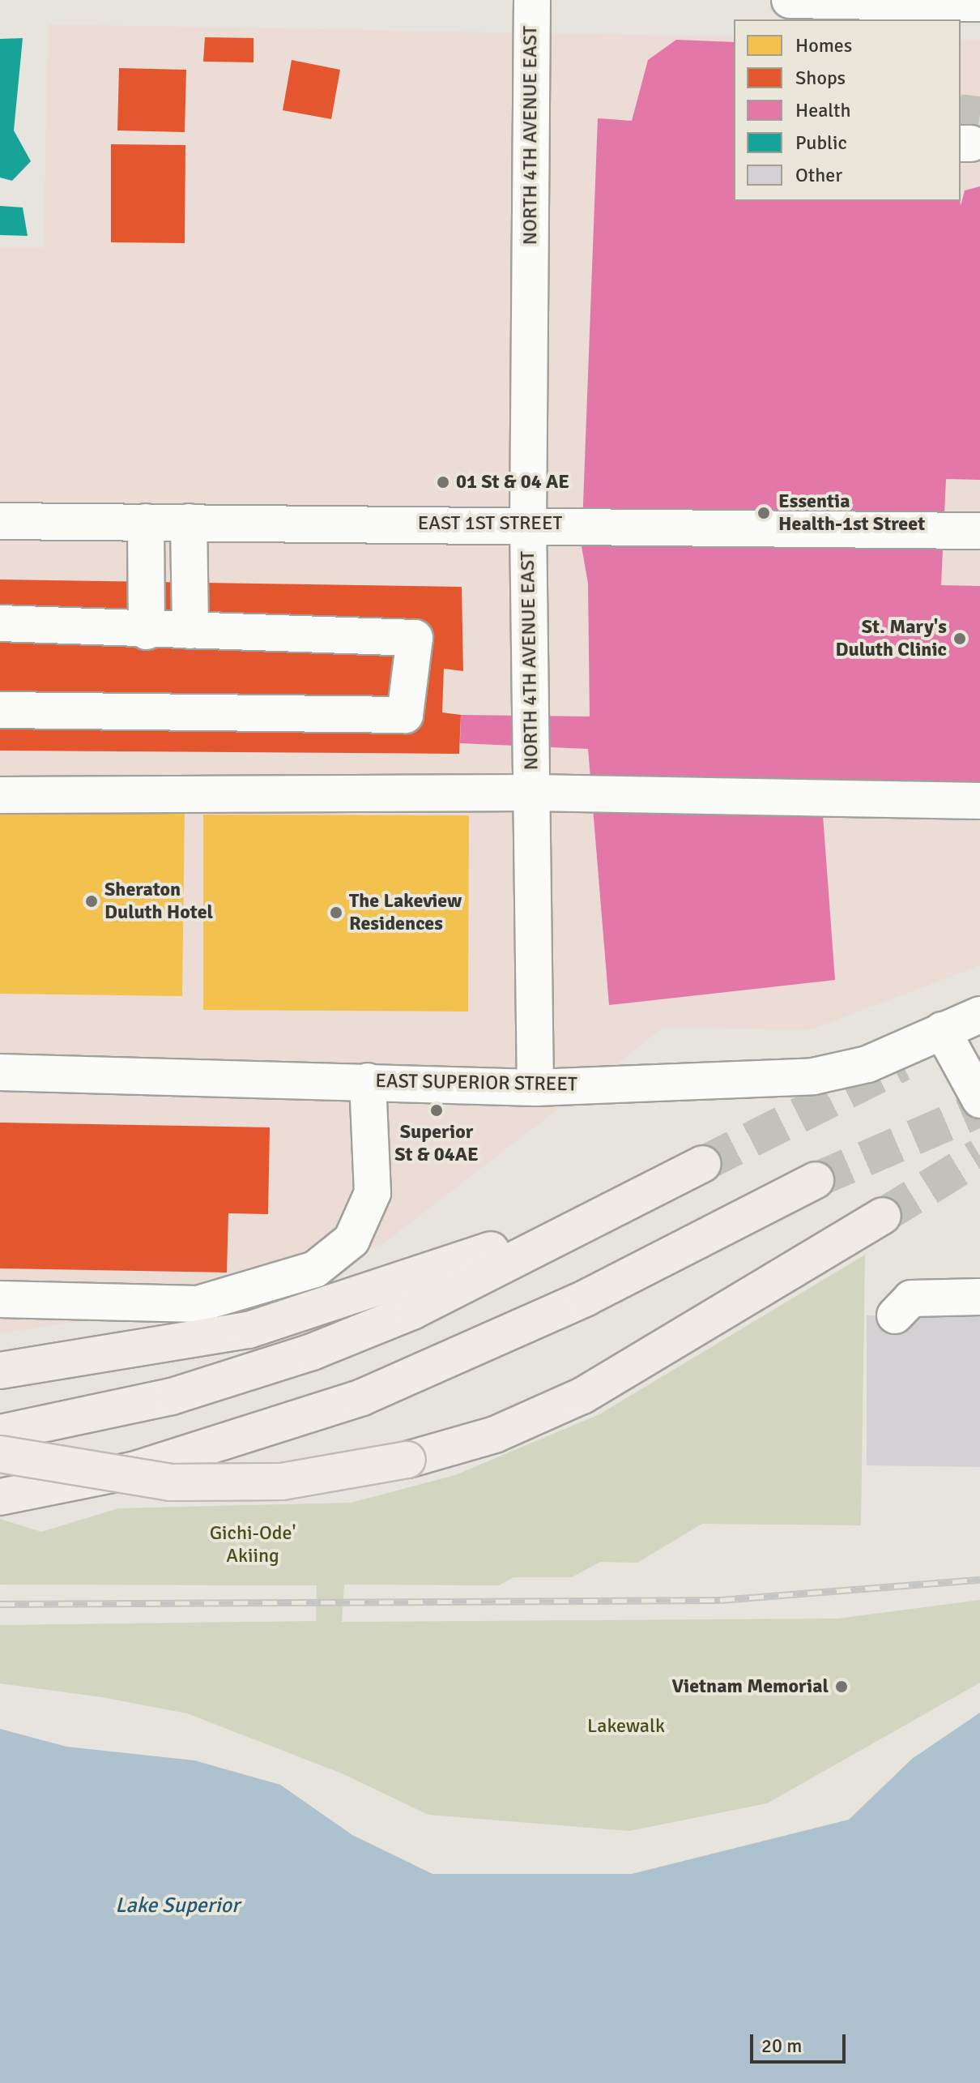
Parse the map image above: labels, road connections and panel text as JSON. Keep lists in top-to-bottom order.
{
  "streets": {
    "street": ["NORTH 4TH AVENUE EAST", "EAST 1ST STREET", "EAST SUPERIOR STREET"]
  },
  "crossings": [
    ["NORTH 4TH AVENUE EAST", "EAST 1ST STREET"],
    ["NORTH 4TH AVENUE EAST", "EAST SUPERIOR STREET"]
  ],
  "water": ["Lake Superior"],
  "parks": ["Gichi-Ode' Akiing", "Lakewalk"],
  "places": [
    "01 St & 04 AE",
    "Essentia Health-1st Street",
    "St. Mary's Duluth Clinic",
    "Sheraton Duluth Hotel",
    "The Lakeview Residences",
    "Superior St & 04AE",
    "Vietnam Memorial"
  ],
  "legend": [
    "Homes",
    "Shops",
    "Health",
    "Public",
    "Other"
  ],
  "scale_bar": "20 m"
}
